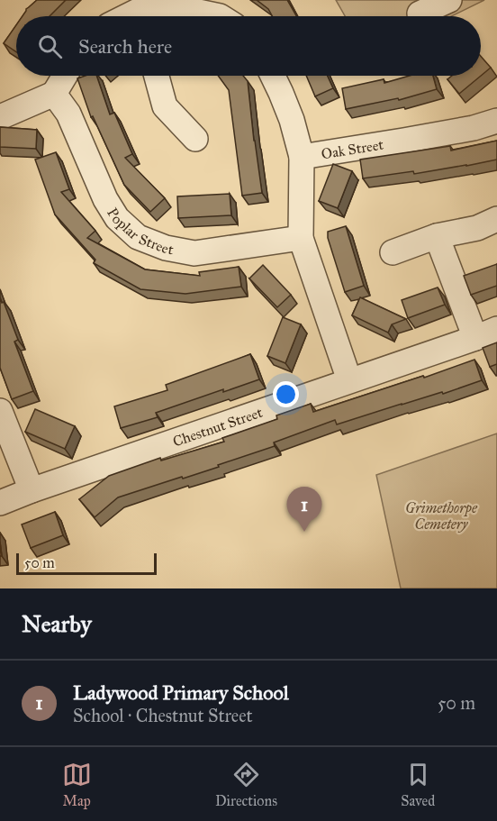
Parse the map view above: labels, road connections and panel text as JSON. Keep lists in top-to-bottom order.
{
  "streets": {
    "street": ["Oak Street", "Poplar Street", "Chestnut Street"]
  },
  "parks": ["Grimethorpe Cemetery"],
  "scale_bar": "50 m",
  "page": {
    "search": "Search here",
    "pins": "1",
    "scale": "50 m",
    "heading": "Nearby",
    "list": [
      {
        "mark": "1",
        "name": "Ladywood Primary School",
        "note": "School · Chestnut Street",
        "value": "50 m"
      }
    ],
    "nav": ["Map", "Directions", "Saved"]
  }
}
